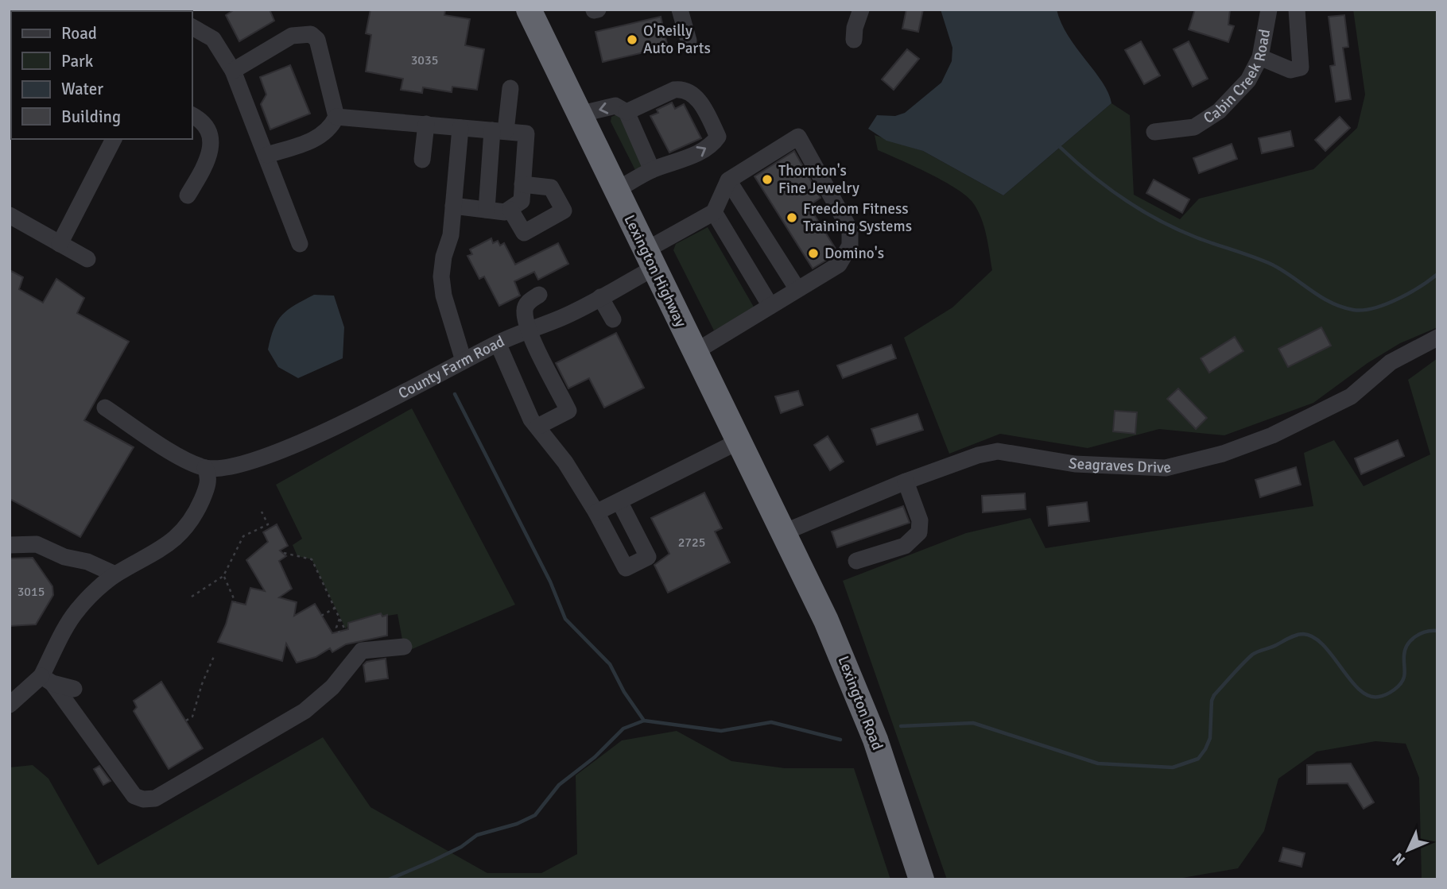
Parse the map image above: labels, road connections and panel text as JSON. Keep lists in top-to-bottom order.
{
  "streets": {
    "highway": ["Lexington Highway", "Lexington Road"],
    "street": ["Cabin Creek Road", "County Farm Road", "Seagraves Drive"]
  },
  "crossings": [
    ["Lexington Highway", "County Farm Road"],
    ["Lexington Highway", "Seagraves Drive"],
    ["Lexington Highway", "Lexington Road"],
    ["Seagraves Drive", "Lexington Road"]
  ],
  "places": [
    "O'Reilly Auto Parts",
    "Thornton's Fine Jewelry",
    "Freedom Fitness Training Systems",
    "Domino's"
  ],
  "house_numbers": ["3035", "2725", "3015"],
  "legend": [
    "Road",
    "Park",
    "Water",
    "Building"
  ],
  "north": "bottom left"
}
